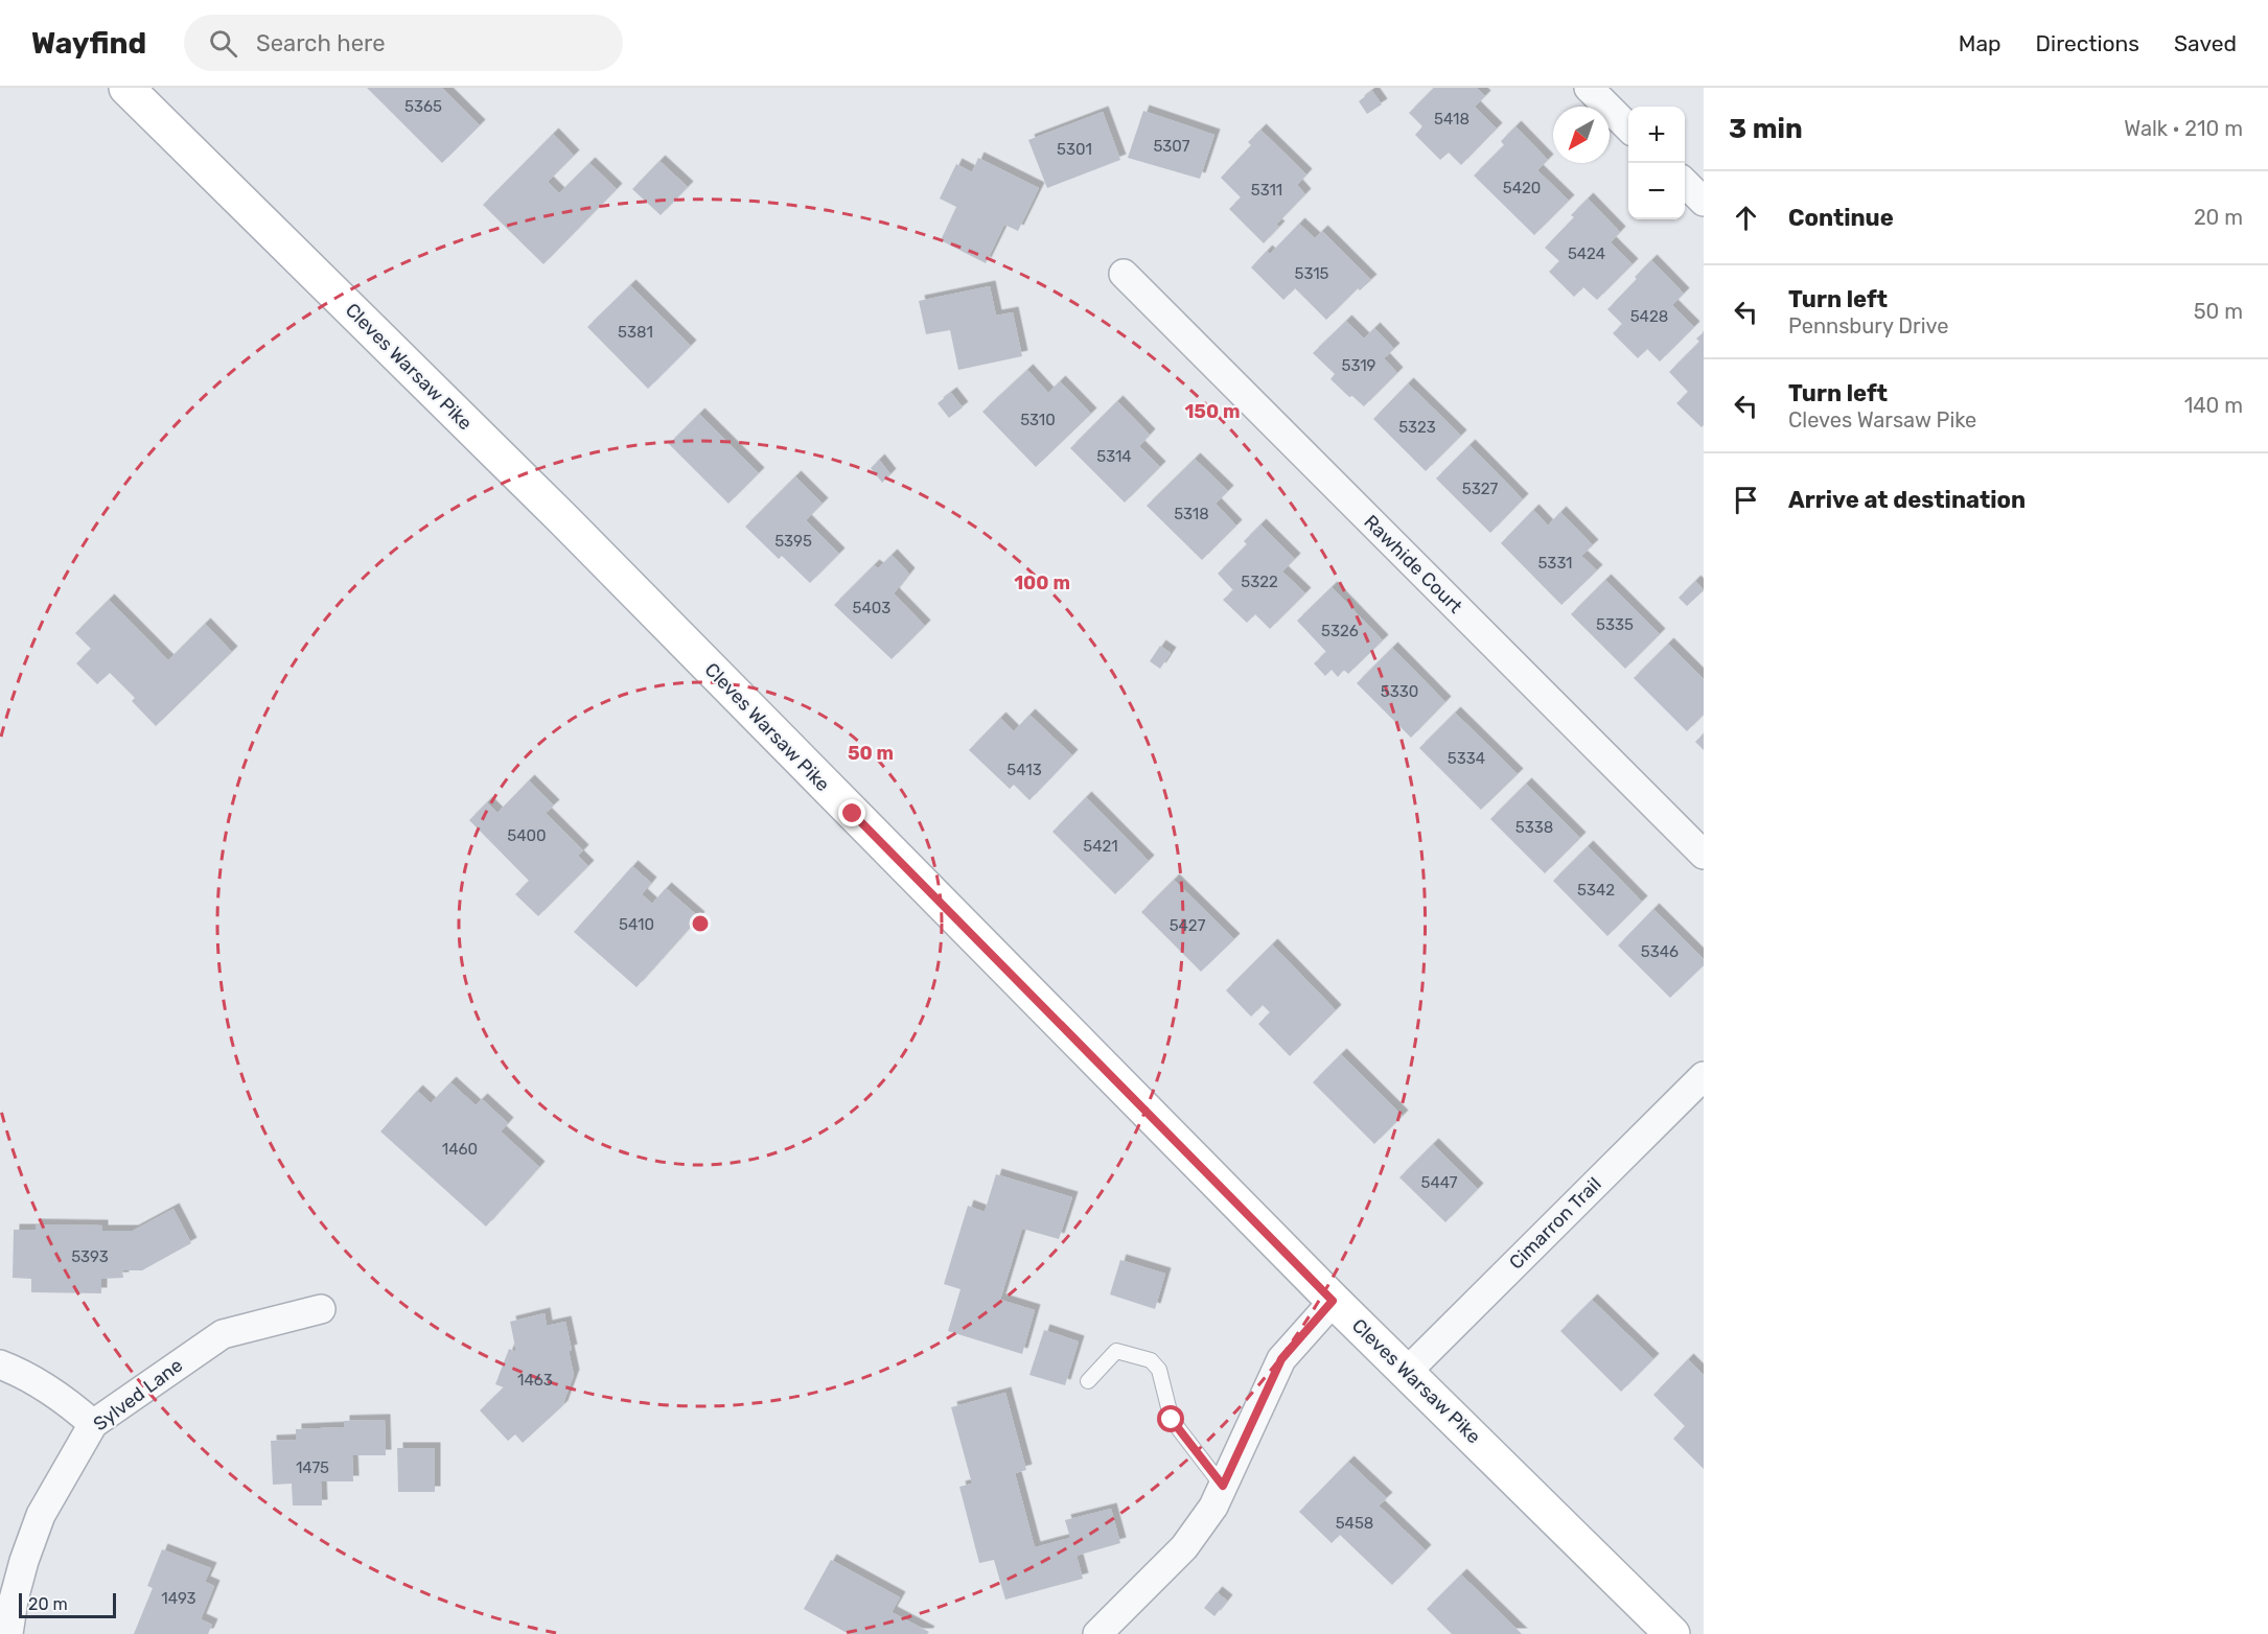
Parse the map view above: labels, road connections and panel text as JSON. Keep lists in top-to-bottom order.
{
  "streets": {
    "street": [
      "Cleves Warsaw Pike",
      "Rawhide Court",
      "Cimarron Trail",
      "Sylved Lane"
    ]
  },
  "crossings": [
    ["Cleves Warsaw Pike", "Cimarron Trail"]
  ],
  "house_numbers": [
    "5365",
    "5418",
    "5307",
    "5301",
    "5420",
    "5311",
    "5424",
    "5315",
    "5428",
    "5381",
    "5319",
    "5310",
    "5323",
    "5314",
    "5327",
    "5318",
    "5395",
    "5331",
    "5322",
    "5403",
    "5335",
    "5326",
    "5330",
    "5334",
    "5413",
    "5338",
    "5400",
    "5421",
    "5342",
    "5410",
    "5427",
    "5346",
    "1460",
    "5447",
    "5393",
    "1463",
    "1475",
    "5458",
    "1493"
  ],
  "scale_bar": "20 m",
  "north": "bottom left",
  "page": {
    "header": "Wayfind",
    "search": "Search here",
    "nav": ["Map", "Directions", "Saved"],
    "heading": ["3 min", "Walk · 210 m"],
    "map_buttons": ["+", "−"],
    "list": [
      ["Continue", "20 m"],
      ["Turn left", "Pennsbury Drive", "50 m"],
      ["Turn left", "Cleves Warsaw Pike", "140 m"],
      "Arrive at destination"
    ],
    "scale": "20 m"
  },
  "rings": ["150 m", "100 m", "50 m"]
}
